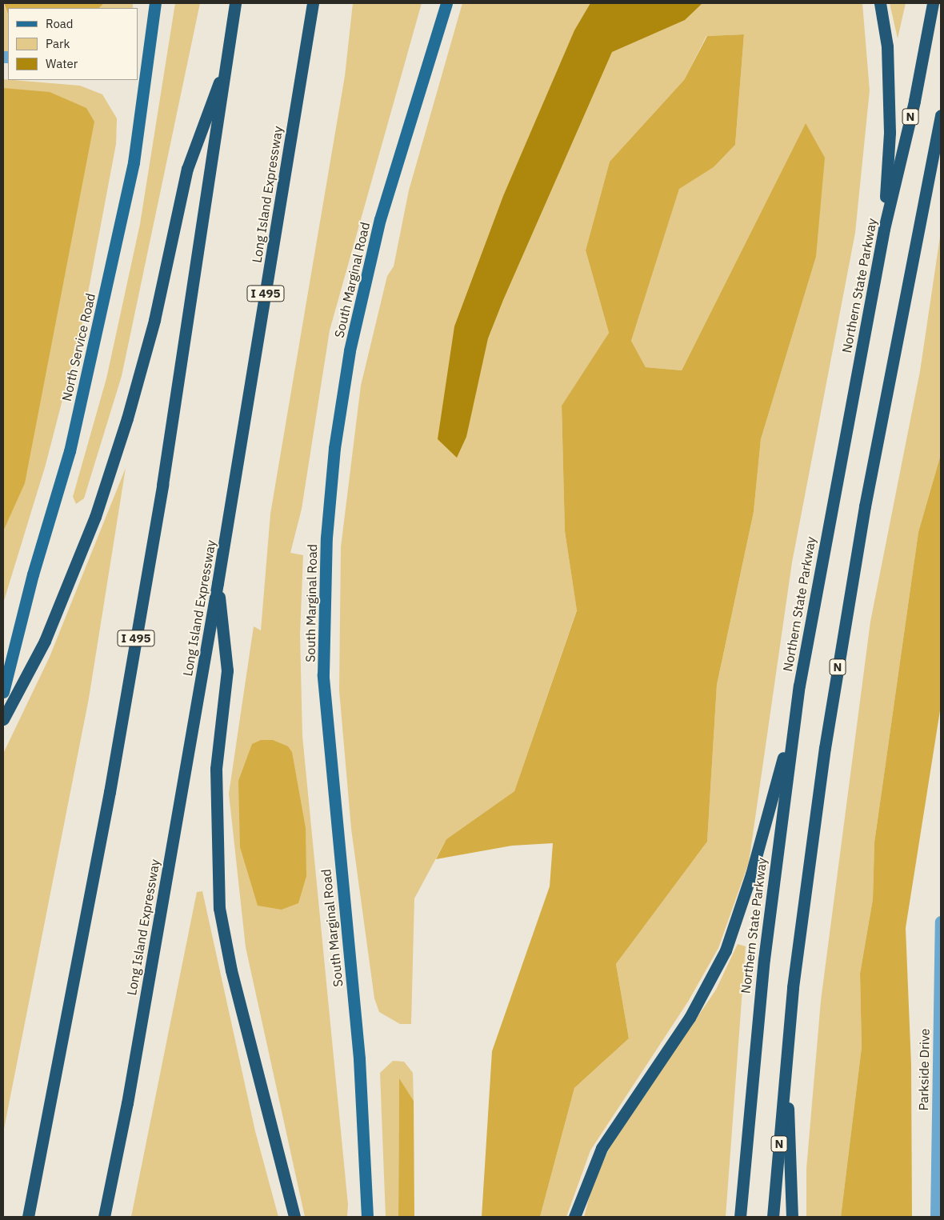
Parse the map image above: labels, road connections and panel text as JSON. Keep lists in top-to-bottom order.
{
  "streets": {
    "highway": [
      "N",
      "Long Island Expressway",
      "Northern State Parkway",
      "I 495"
    ],
    "main road": ["South Marginal Road", "North Service Road"],
    "street": ["Parkside Drive"]
  },
  "legend": ["Road", "Park", "Water"]
}
